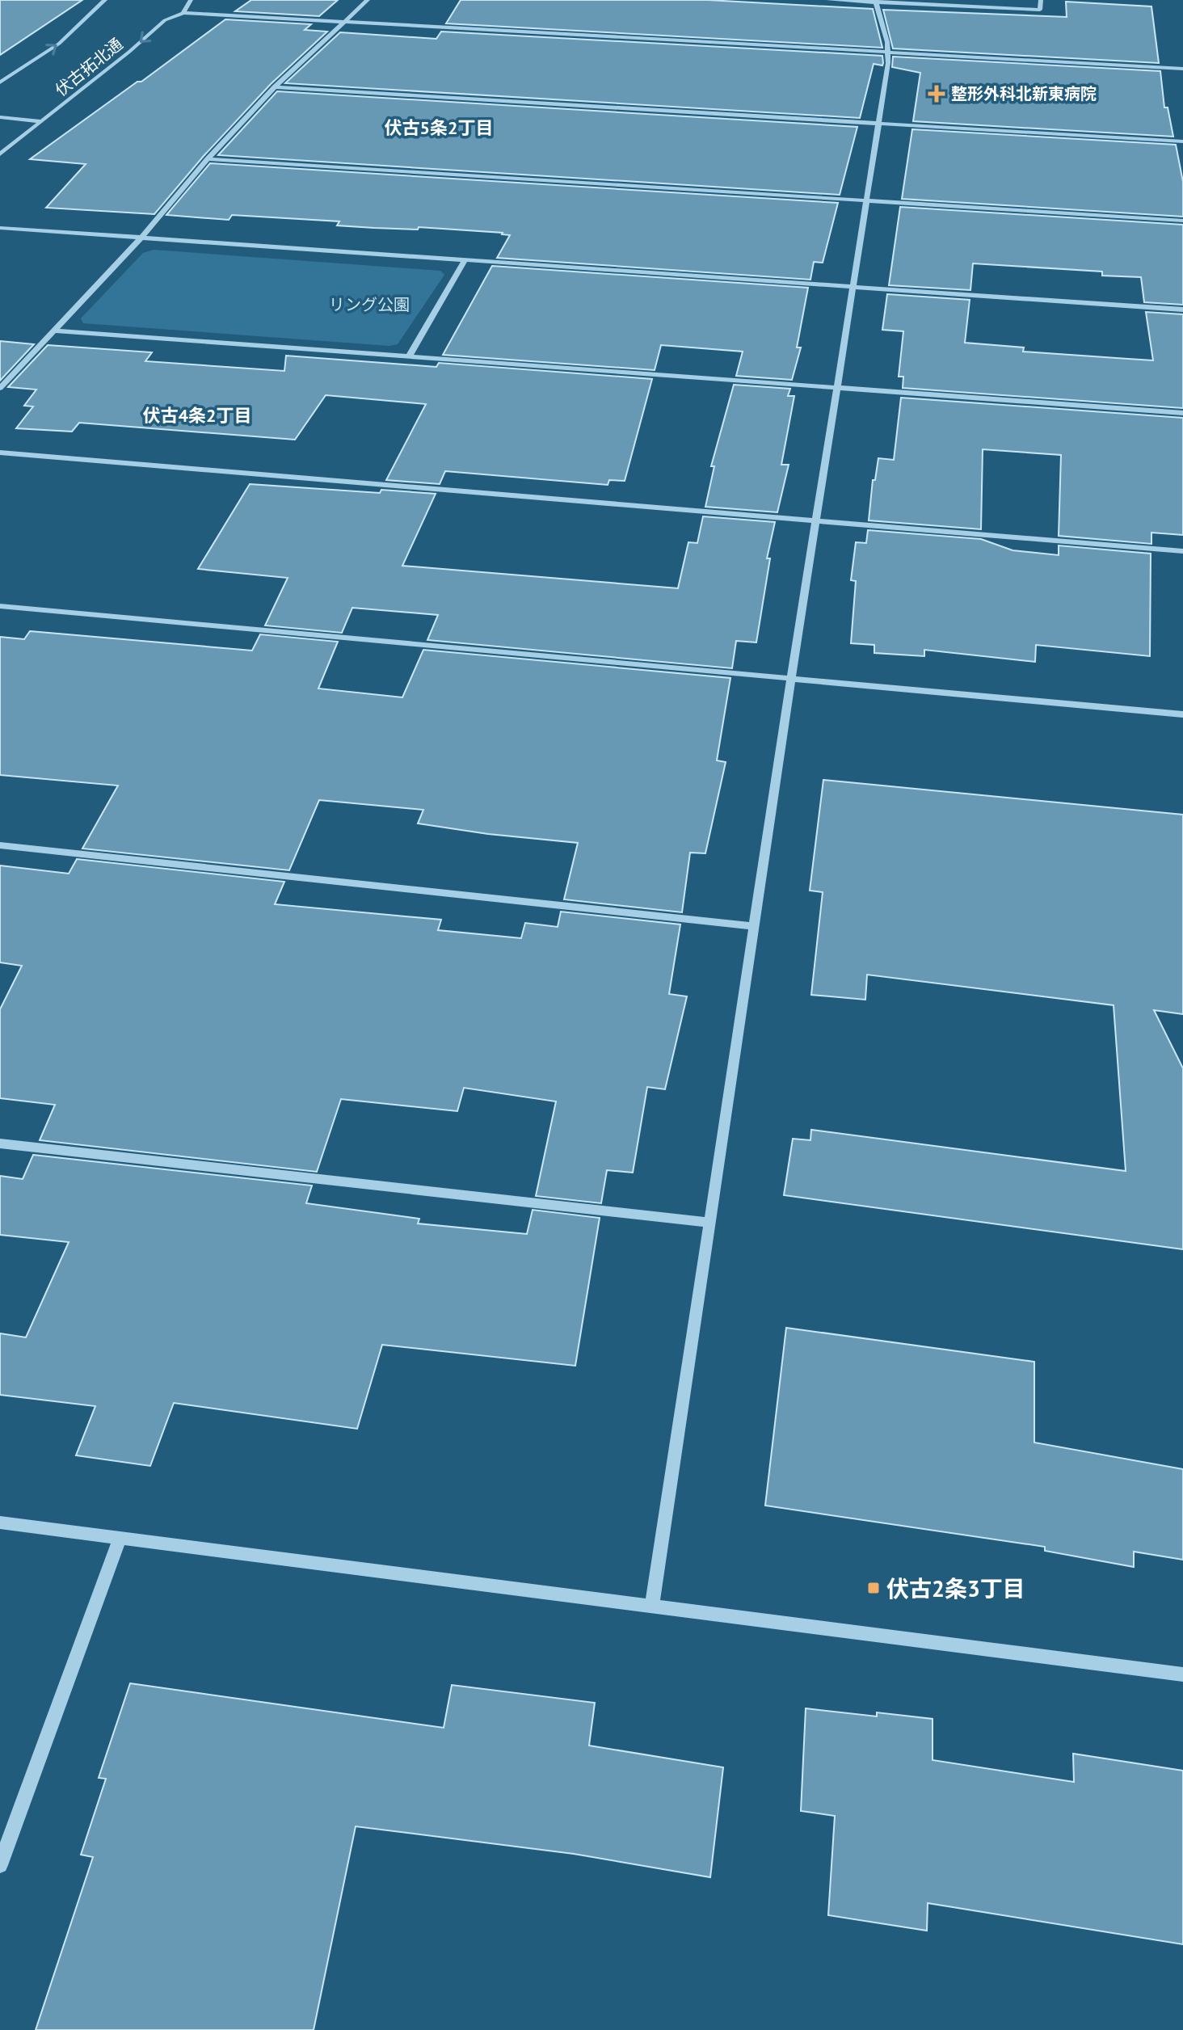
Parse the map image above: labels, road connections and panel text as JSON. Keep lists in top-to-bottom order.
{
  "streets": {
    "street": ["伏古拓北通"]
  },
  "districts": ["伏古5条2丁目", "伏古4条2丁目"],
  "parks": ["リング公園"],
  "places": {
    "health": ["整形外科北新東病院"],
    "transit": ["伏古2条3丁目"]
  }
}
